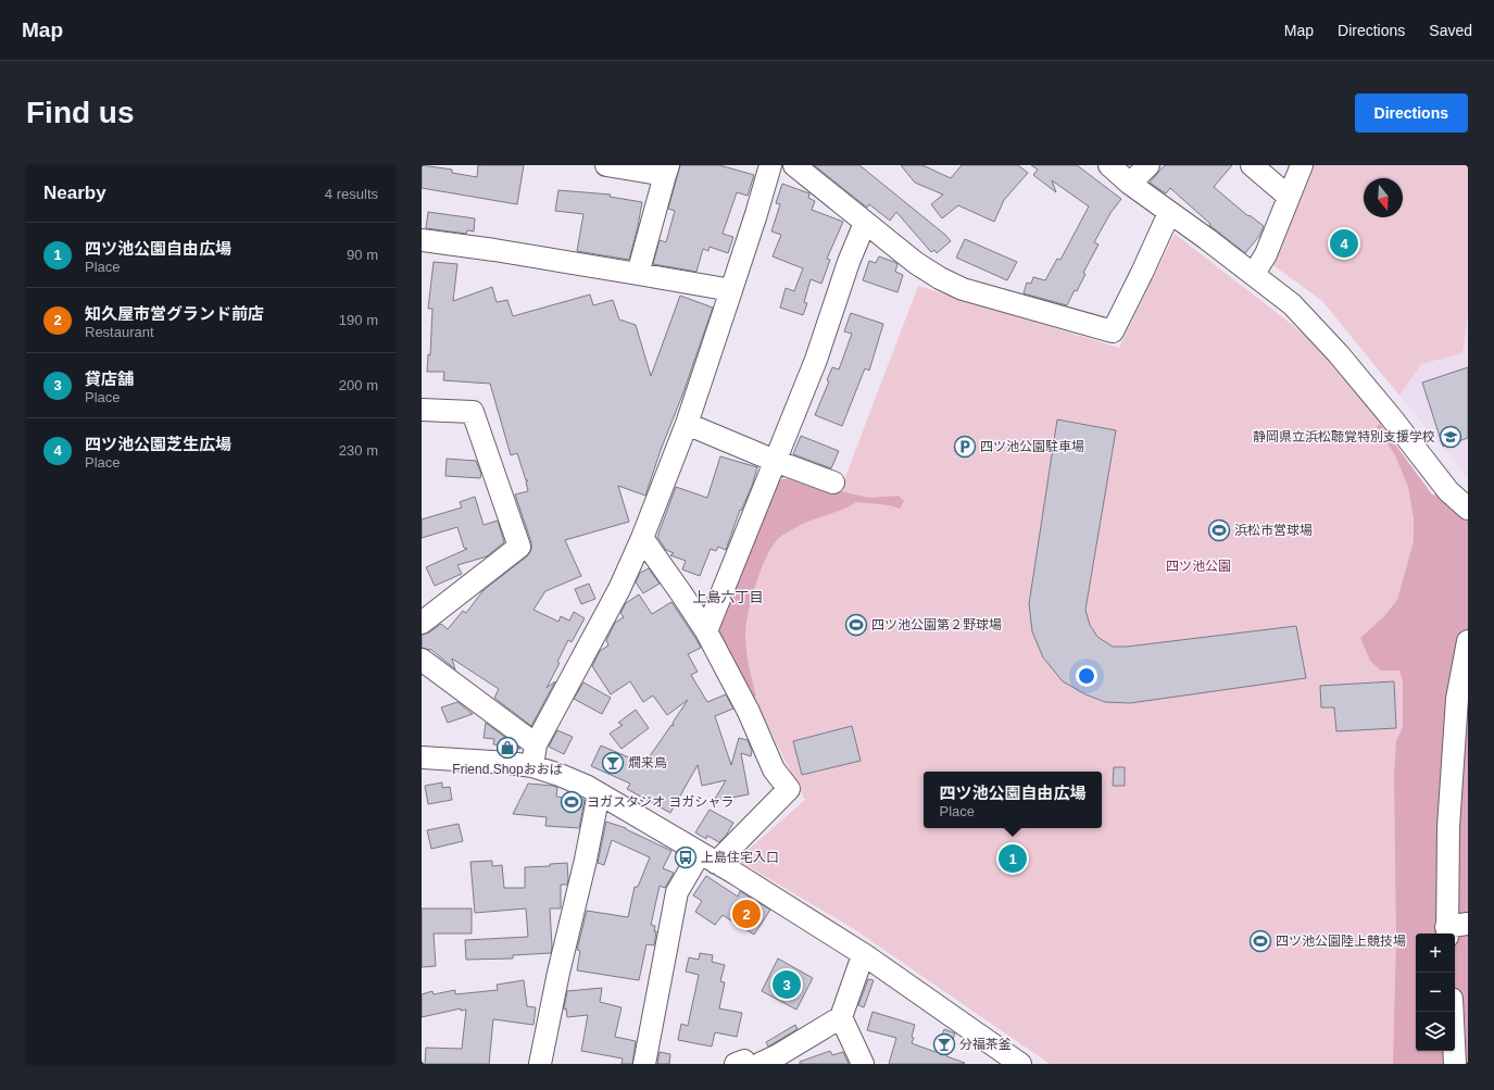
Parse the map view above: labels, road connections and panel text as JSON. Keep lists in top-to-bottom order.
{
  "districts": ["上島六丁目"],
  "parks": ["四ツ池公園"],
  "places": {
    "school or university": ["静岡県立浜松聴覚特別支援学校"],
    "parking": ["四ツ池公園駐車場"],
    "sports": [
      "浜松市営球場",
      "四ツ池公園第２野球場",
      "ヨガスタジオ ヨガシャラ",
      "四ツ池公園陸上競技場"
    ],
    "shop": ["Friend Shopおおば"],
    "bar": ["燗来鳥", "分福茶釜"],
    "bus stop": ["上島住宅入口"]
  },
  "north": "bottom",
  "page": {
    "header": "Map",
    "nav": ["Map", "Directions", "Saved"],
    "buttons": "Directions",
    "title": "Find us",
    "heading": ["Nearby", "4 results"],
    "list": [
      {
        "mark": "1",
        "name": "四ツ池公園自由広場",
        "note": "Place",
        "value": "90 m"
      },
      {
        "mark": "2",
        "name": "知久屋市営グランド前店",
        "note": "Restaurant",
        "value": "190 m"
      },
      {
        "mark": "3",
        "name": "貸店舗",
        "note": "Place",
        "value": "200 m"
      },
      {
        "mark": "4",
        "name": "四ツ池公園芝生広場",
        "note": "Place",
        "value": "230 m"
      }
    ],
    "pins": [
      "4",
      "1",
      "2",
      "3"
    ],
    "popup": ["四ツ池公園自由広場", "Place"],
    "map_buttons": ["+", "−"]
  }
}
